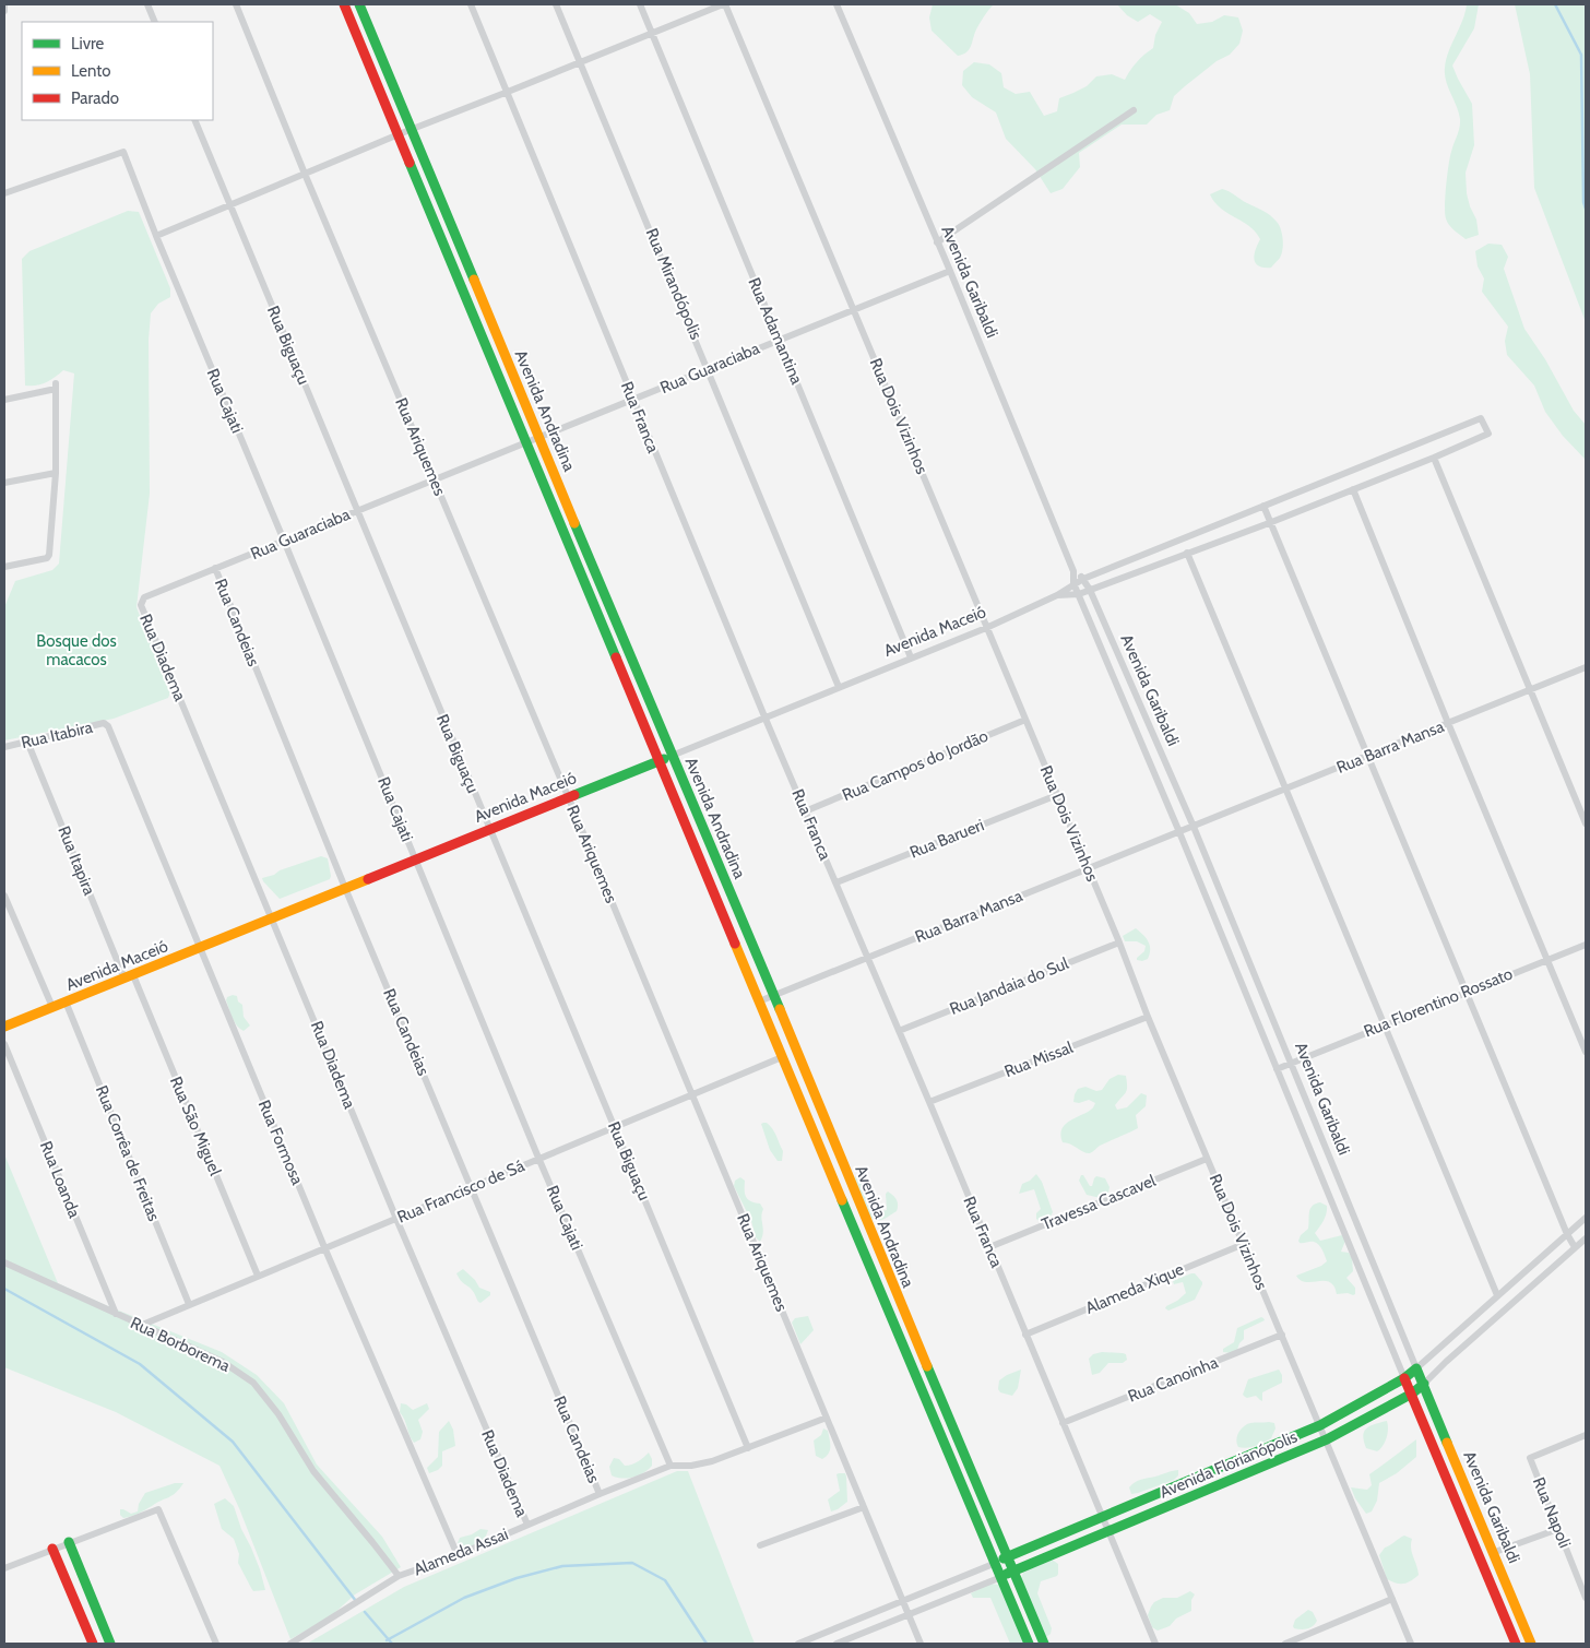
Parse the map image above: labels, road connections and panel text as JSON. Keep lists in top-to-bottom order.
{
  "streets": {
    "main road": [
      "Avenida Garibaldi",
      "Avenida Andradina",
      "Avenida Maceió",
      "Avenida Florianópolis"
    ],
    "street": [
      "Rua Mirandópolis",
      "Rua Adamantina",
      "Rua Biguaçu",
      "Rua Guaraciaba",
      "Rua Cajati",
      "Rua Dois Vizinhos",
      "Rua Franca",
      "Rua Ariquemes",
      "Rua Candeias",
      "Rua Diadema",
      "Rua Itabira",
      "Rua Barra Mansa",
      "Rua Campos do Jordão",
      "Rua Barueri",
      "Rua Itapira",
      "Rua Jandaia do Sul",
      "Rua Florentino Rossato",
      "Rua Missal",
      "Rua São Miguel",
      "Rua Formosa",
      "Rua Corrêa de Freitas",
      "Rua Loanda",
      "Rua Francisco de Sá",
      "Travessa Cascavel",
      "Alameda Xique",
      "Rua Borborema",
      "Rua Canoinha",
      "Rua Napoli",
      "Alameda Assai"
    ]
  },
  "crossings": [
    ["Avenida Garibaldi", "Rua Guaraciaba"],
    ["Avenida Garibaldi", "Avenida Maceió"],
    ["Avenida Garibaldi", "Rua Barra Mansa"],
    ["Avenida Garibaldi", "Rua Florentino Rossato"],
    ["Avenida Garibaldi", "Avenida Florianópolis"],
    ["Rua Mirandópolis", "Rua Guaraciaba"],
    ["Rua Mirandópolis", "Avenida Maceió"],
    ["Rua Adamantina", "Rua Guaraciaba"],
    ["Rua Adamantina", "Avenida Maceió"],
    ["Rua Biguaçu", "Rua Guaraciaba"],
    ["Rua Biguaçu", "Avenida Maceió"],
    ["Rua Biguaçu", "Rua Francisco de Sá"],
    ["Rua Biguaçu", "Alameda Assai"],
    ["Rua Guaraciaba", "Rua Cajati"],
    ["Rua Guaraciaba", "Avenida Andradina"],
    ["Rua Guaraciaba", "Rua Dois Vizinhos"],
    ["Rua Guaraciaba", "Rua Franca"],
    ["Rua Guaraciaba", "Rua Ariquemes"],
    ["Rua Guaraciaba", "Rua Candeias"],
    ["Rua Guaraciaba", "Rua Diadema"],
    ["Rua Cajati", "Avenida Maceió"],
    ["Rua Cajati", "Rua Francisco de Sá"],
    ["Rua Cajati", "Alameda Assai"],
    ["Avenida Andradina", "Avenida Maceió"],
    ["Avenida Andradina", "Rua Barra Mansa"],
    ["Avenida Andradina", "Rua Francisco de Sá"],
    ["Avenida Andradina", "Avenida Florianópolis"],
    ["Rua Dois Vizinhos", "Avenida Maceió"],
    ["Rua Dois Vizinhos", "Rua Barra Mansa"],
    ["Rua Dois Vizinhos", "Rua Campos do Jordão"],
    ["Rua Dois Vizinhos", "Rua Barueri"],
    ["Rua Dois Vizinhos", "Rua Jandaia do Sul"],
    ["Rua Dois Vizinhos", "Rua Missal"],
    ["Rua Dois Vizinhos", "Travessa Cascavel"],
    ["Rua Dois Vizinhos", "Alameda Xique"],
    ["Rua Dois Vizinhos", "Rua Canoinha"],
    ["Rua Dois Vizinhos", "Avenida Florianópolis"],
    ["Rua Franca", "Avenida Maceió"],
    ["Rua Franca", "Rua Barra Mansa"],
    ["Rua Franca", "Rua Campos do Jordão"],
    ["Rua Franca", "Rua Barueri"],
    ["Rua Franca", "Rua Jandaia do Sul"],
    ["Rua Franca", "Rua Missal"],
    ["Rua Franca", "Travessa Cascavel"],
    ["Rua Franca", "Alameda Xique"],
    ["Rua Franca", "Rua Canoinha"],
    ["Rua Franca", "Avenida Florianópolis"],
    ["Rua Ariquemes", "Avenida Maceió"],
    ["Rua Ariquemes", "Rua Francisco de Sá"],
    ["Rua Ariquemes", "Avenida Florianópolis"],
    ["Rua Ariquemes", "Alameda Assai"],
    ["Rua Candeias", "Avenida Maceió"],
    ["Rua Candeias", "Rua Francisco de Sá"],
    ["Rua Candeias", "Alameda Assai"],
    ["Avenida Maceió", "Rua Diadema"],
    ["Avenida Maceió", "Rua Itapira"],
    ["Avenida Maceió", "Rua São Miguel"],
    ["Avenida Maceió", "Rua Formosa"],
    ["Avenida Maceió", "Rua Corrêa de Freitas"],
    ["Rua Diadema", "Rua Francisco de Sá"],
    ["Rua Diadema", "Alameda Assai"],
    ["Rua Itabira", "Rua Itapira"],
    ["Rua Itabira", "Rua Formosa"],
    ["Rua Itapira", "Rua São Miguel"],
    ["Rua São Miguel", "Rua Francisco de Sá"],
    ["Rua Formosa", "Rua Francisco de Sá"],
    ["Rua Formosa", "Alameda Assai"],
    ["Rua Corrêa de Freitas", "Rua Francisco de Sá"],
    ["Rua Loanda", "Rua Borborema"],
    ["Rua Francisco de Sá", "Rua Borborema"],
    ["Rua Borborema", "Alameda Assai"]
  ],
  "parks": ["Bosque dos macacos"],
  "legend": ["Livre", "Lento", "Parado"]
}
